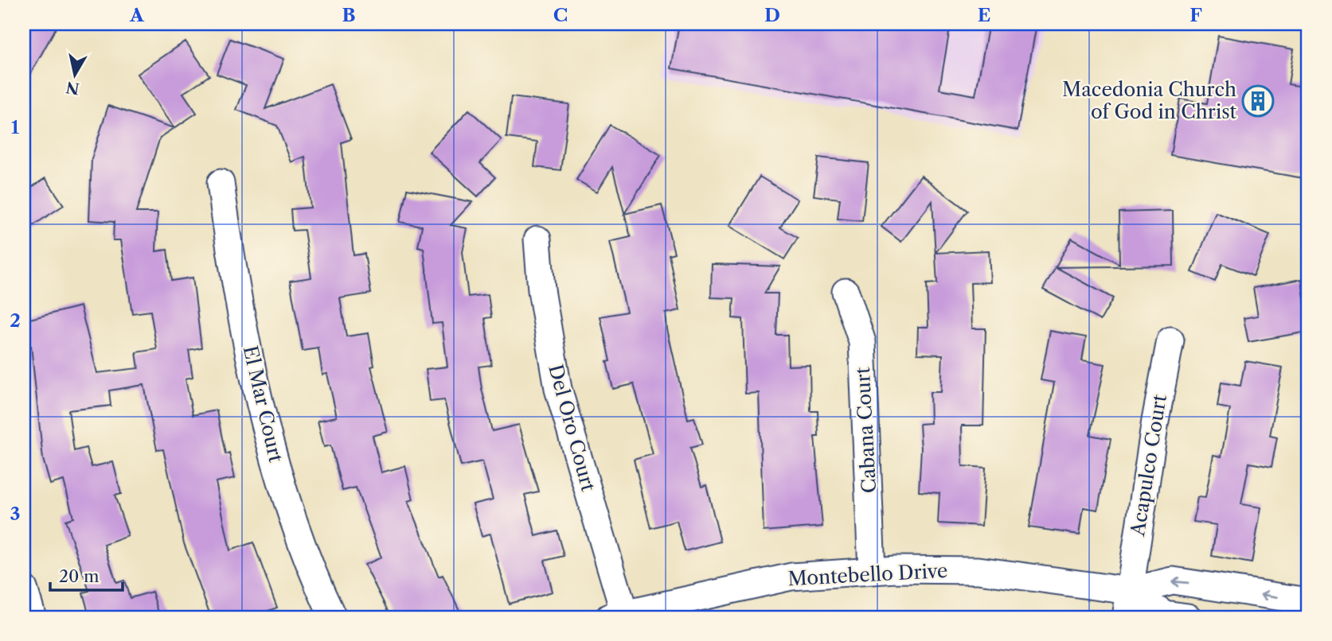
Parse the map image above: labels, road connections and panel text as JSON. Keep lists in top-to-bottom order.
{
  "streets": {
    "street": [
      "El Mar Court",
      "Del Oro Court",
      "Cabana Court",
      "Acapulco Court",
      "Montebello Drive"
    ]
  },
  "crossings": [
    ["Del Oro Court", "Montebello Drive"],
    ["Cabana Court", "Montebello Drive"],
    ["Acapulco Court", "Montebello Drive"]
  ],
  "places": {
    "building": ["Macedonia Church of God in Christ"]
  },
  "scale_bar": "20 m",
  "north": "bottom",
  "grid": {
    "columns": [
      "A",
      "B",
      "C",
      "D",
      "E",
      "F"
    ],
    "rows": ["1", "2", "3"]
  }
}
